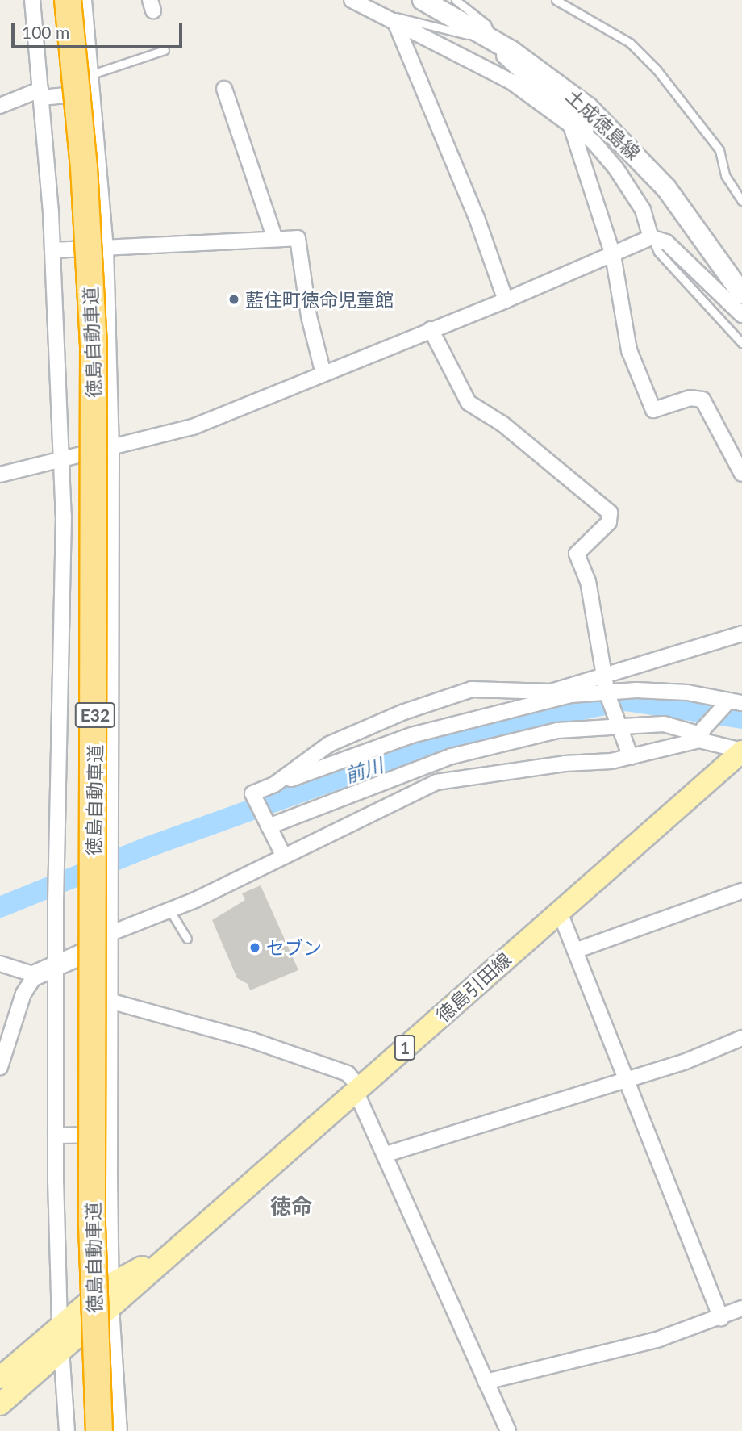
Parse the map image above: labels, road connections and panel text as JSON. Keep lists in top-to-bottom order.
{
  "streets": {
    "highway": ["徳島自動車道", "E32"],
    "main road": ["徳島引田線", "1"],
    "street": ["土成徳島線"]
  },
  "districts": ["徳命"],
  "water": ["前川"],
  "places": ["藍住町徳命児童館", "セブン"],
  "scale_bar": "100 m"
}
